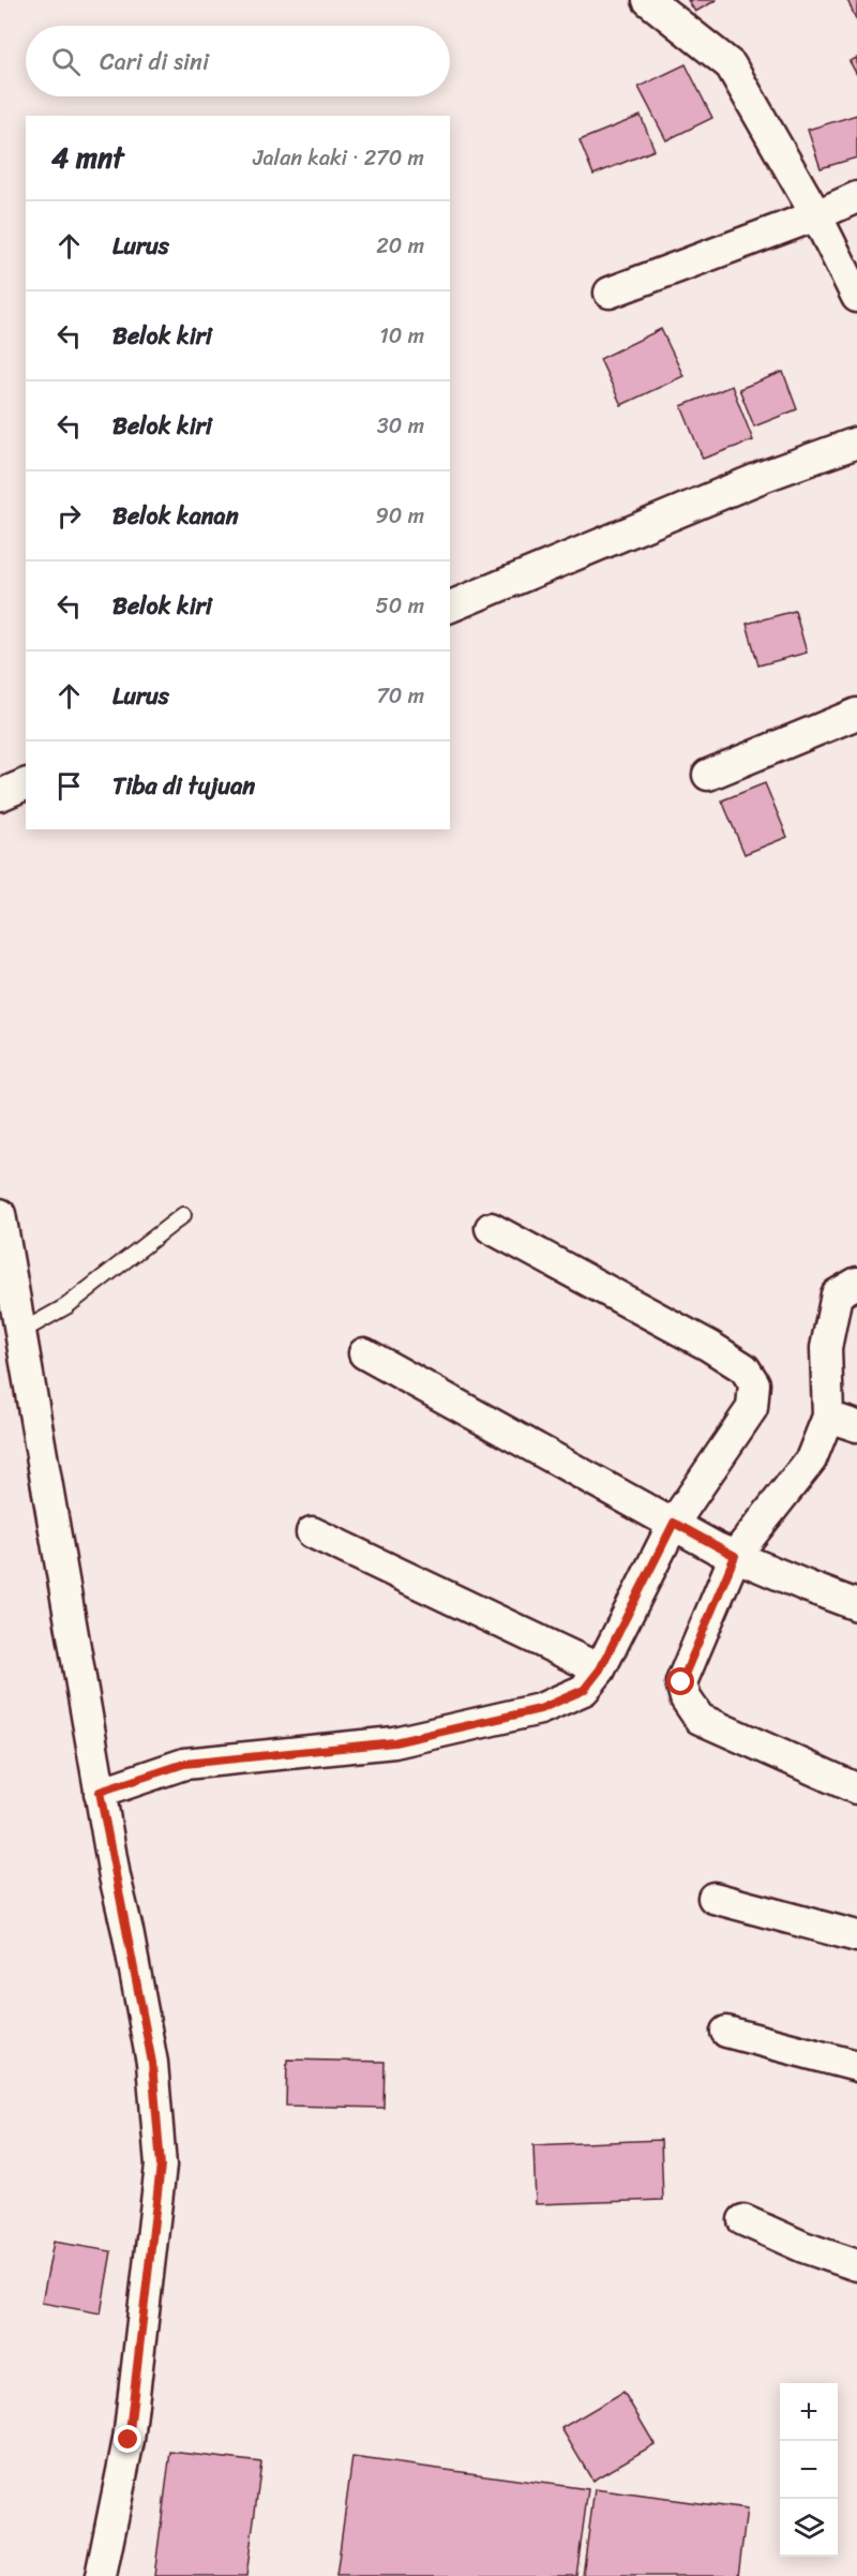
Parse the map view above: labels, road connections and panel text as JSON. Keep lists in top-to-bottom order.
{
  "page": {
    "search": "Cari di sini",
    "heading": ["4 mnt", "Jalan kaki · 270 m"],
    "list": [
      ["Lurus", "20 m"],
      ["Belok kiri", "10 m"],
      ["Belok kiri", "30 m"],
      ["Belok kanan", "90 m"],
      ["Belok kiri", "50 m"],
      ["Lurus", "70 m"],
      "Tiba di tujuan"
    ],
    "map_buttons": ["+", "−"]
  }
}
